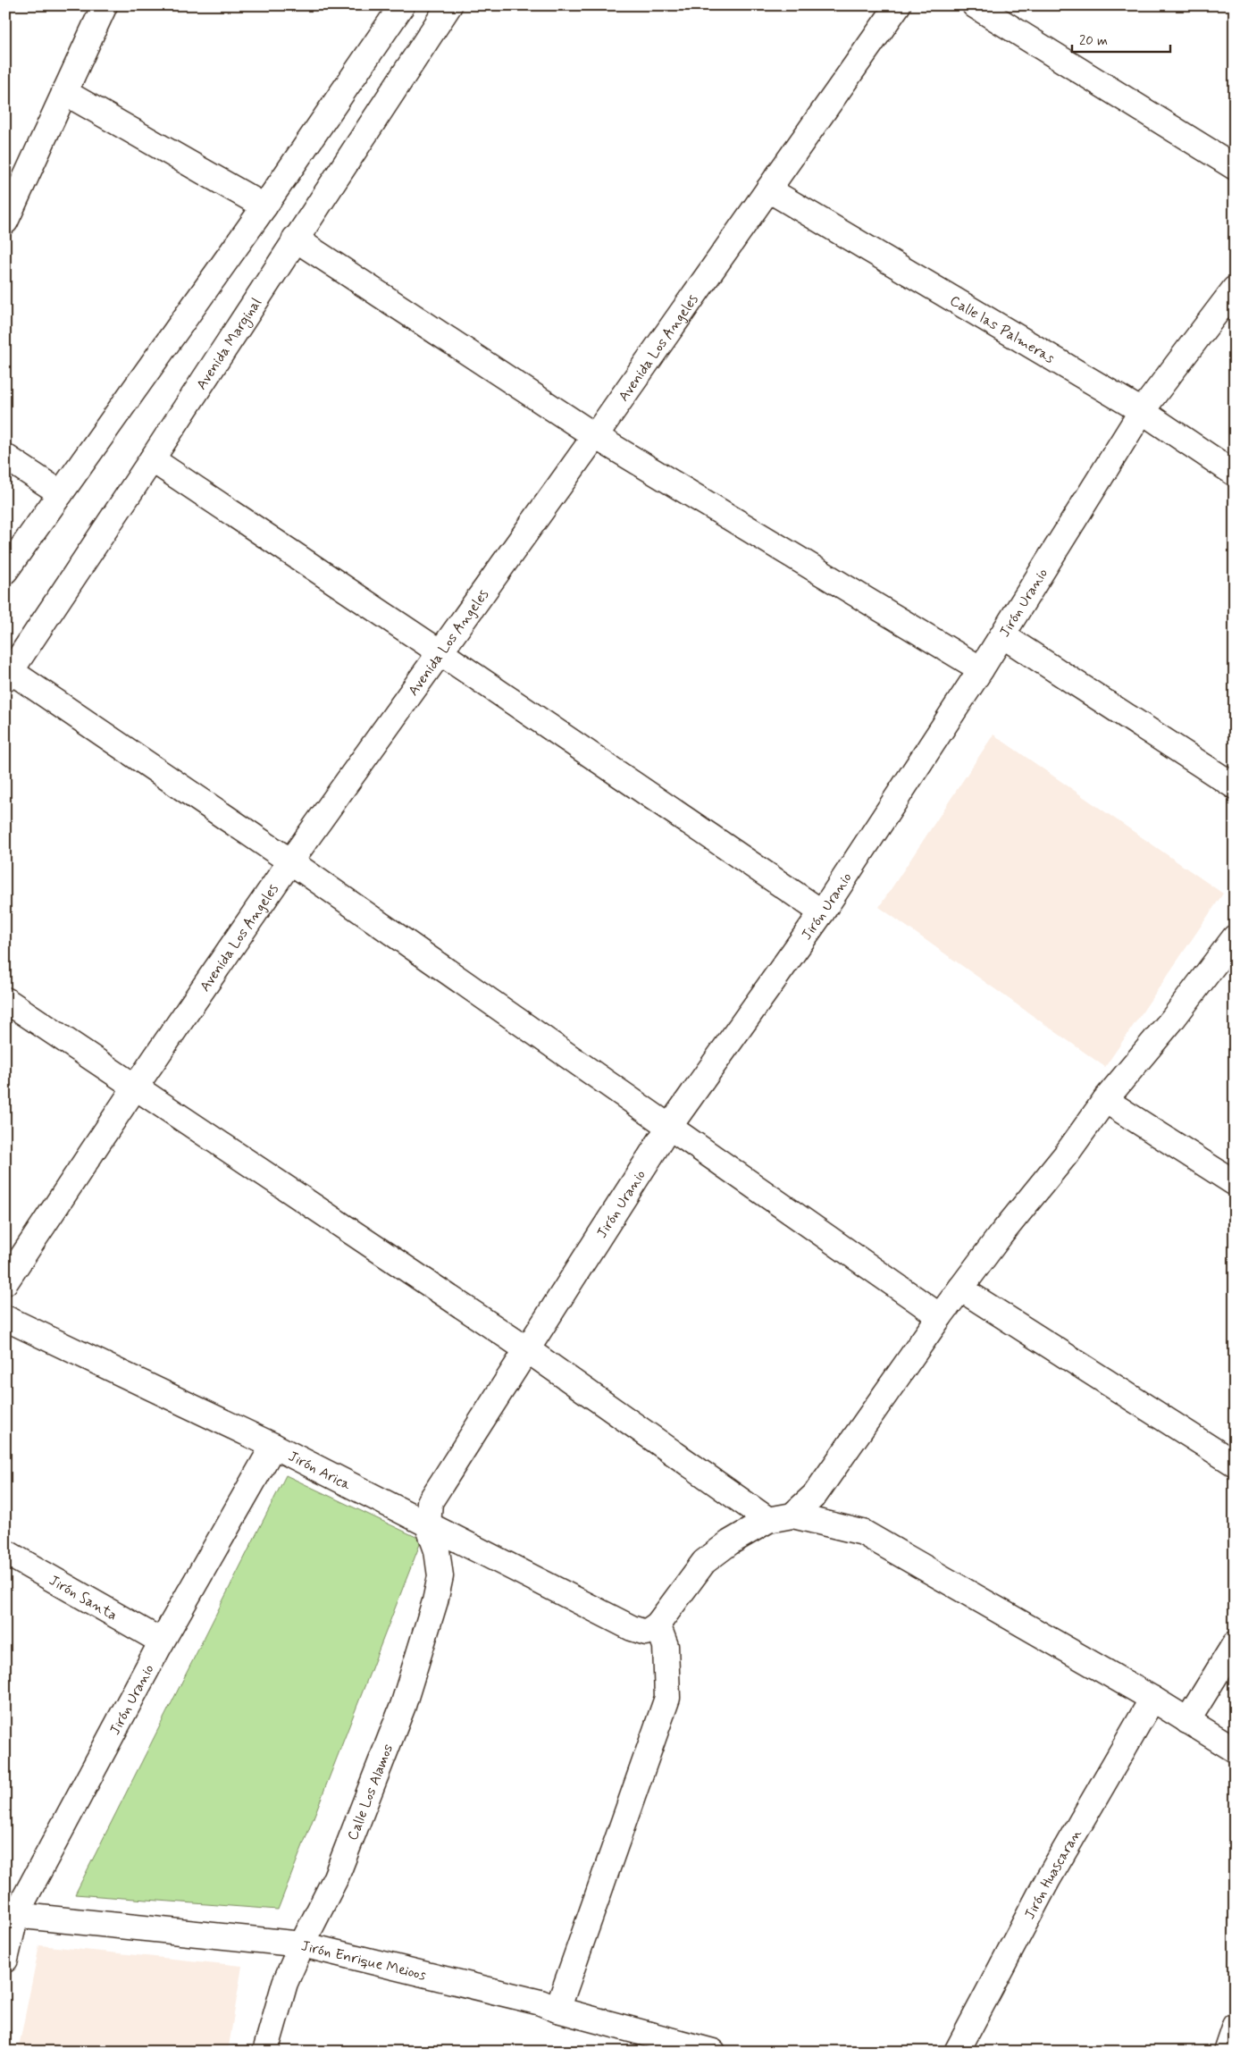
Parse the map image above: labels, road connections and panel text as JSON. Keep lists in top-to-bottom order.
{
  "streets": {
    "street": [
      "Calle las Palmeras",
      "Avenida Marginal",
      "Avenida Los Angeles",
      "Jirón Uranio",
      "Jirón Arica",
      "Jirón Santa",
      "Calle Los Alamos",
      "Jirón Huascaran",
      "Jirón Enrique Meioos"
    ]
  },
  "crossings": [
    ["Calle las Palmeras", "Avenida Los Angeles"],
    ["Calle las Palmeras", "Jirón Uranio"],
    ["Jirón Uranio", "Jirón Arica"],
    ["Jirón Uranio", "Jirón Santa"],
    ["Jirón Uranio", "Calle Los Alamos"],
    ["Jirón Uranio", "Jirón Enrique Meioos"],
    ["Jirón Arica", "Calle Los Alamos"],
    ["Calle Los Alamos", "Jirón Enrique Meioos"]
  ],
  "scale_bar": "20 m"
}
